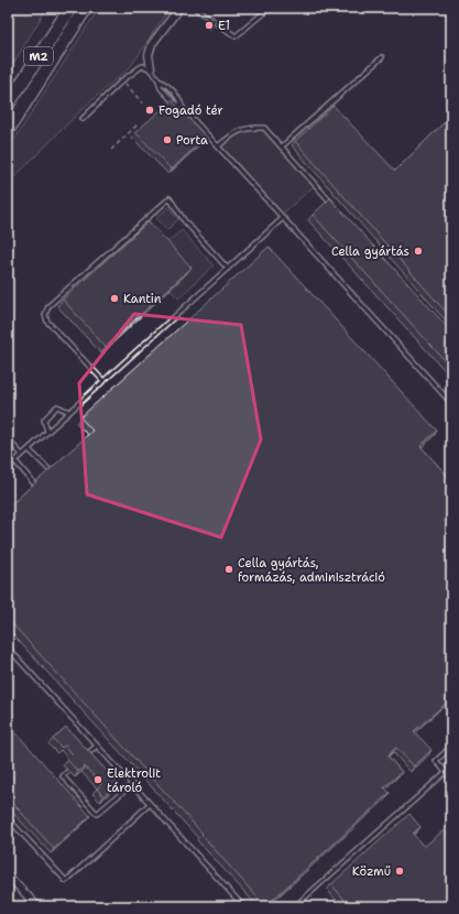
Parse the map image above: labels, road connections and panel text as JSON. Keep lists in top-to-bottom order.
{
  "streets": {
    "highway": ["M2"]
  },
  "places": [
    "E1",
    "Fogadó tér",
    "Porta",
    "Cella gyártás",
    "Kantin",
    "Cella gyártás, formázás, adminisztráció",
    "Elektrolit tároló",
    "Közmű"
  ]
}
